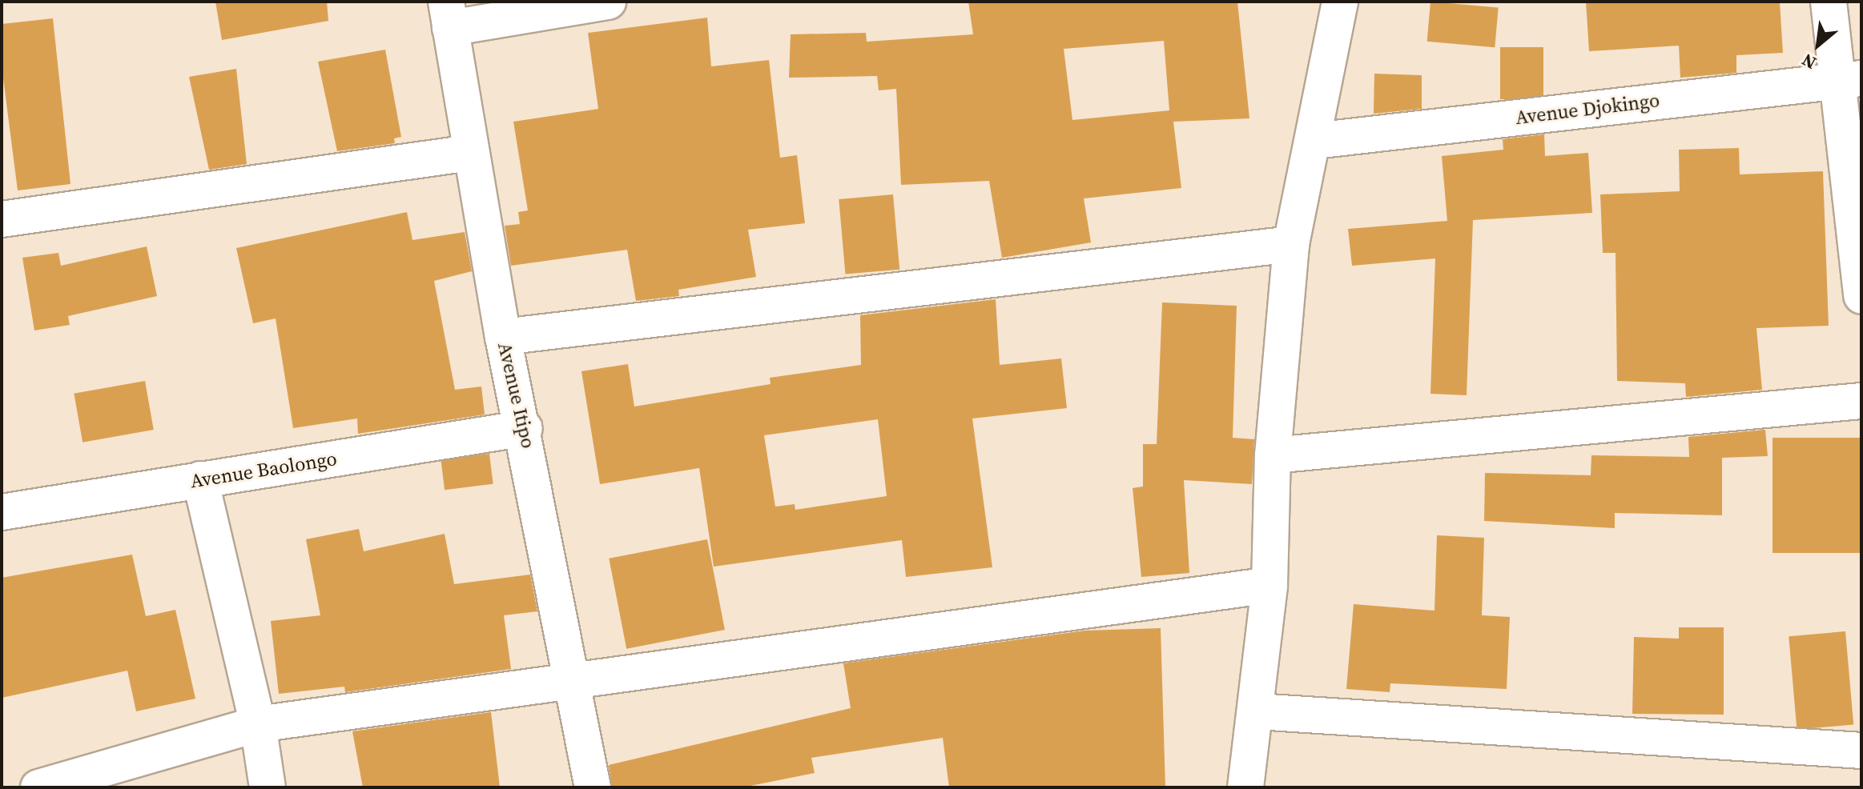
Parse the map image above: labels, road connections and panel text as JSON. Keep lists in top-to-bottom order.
{
  "streets": {
    "street": ["Avenue Djokingo", "Avenue Itipo", "Avenue Baolongo"]
  },
  "crossings": [
    ["Avenue Itipo", "Avenue Baolongo"]
  ],
  "north": "bottom left"
}
